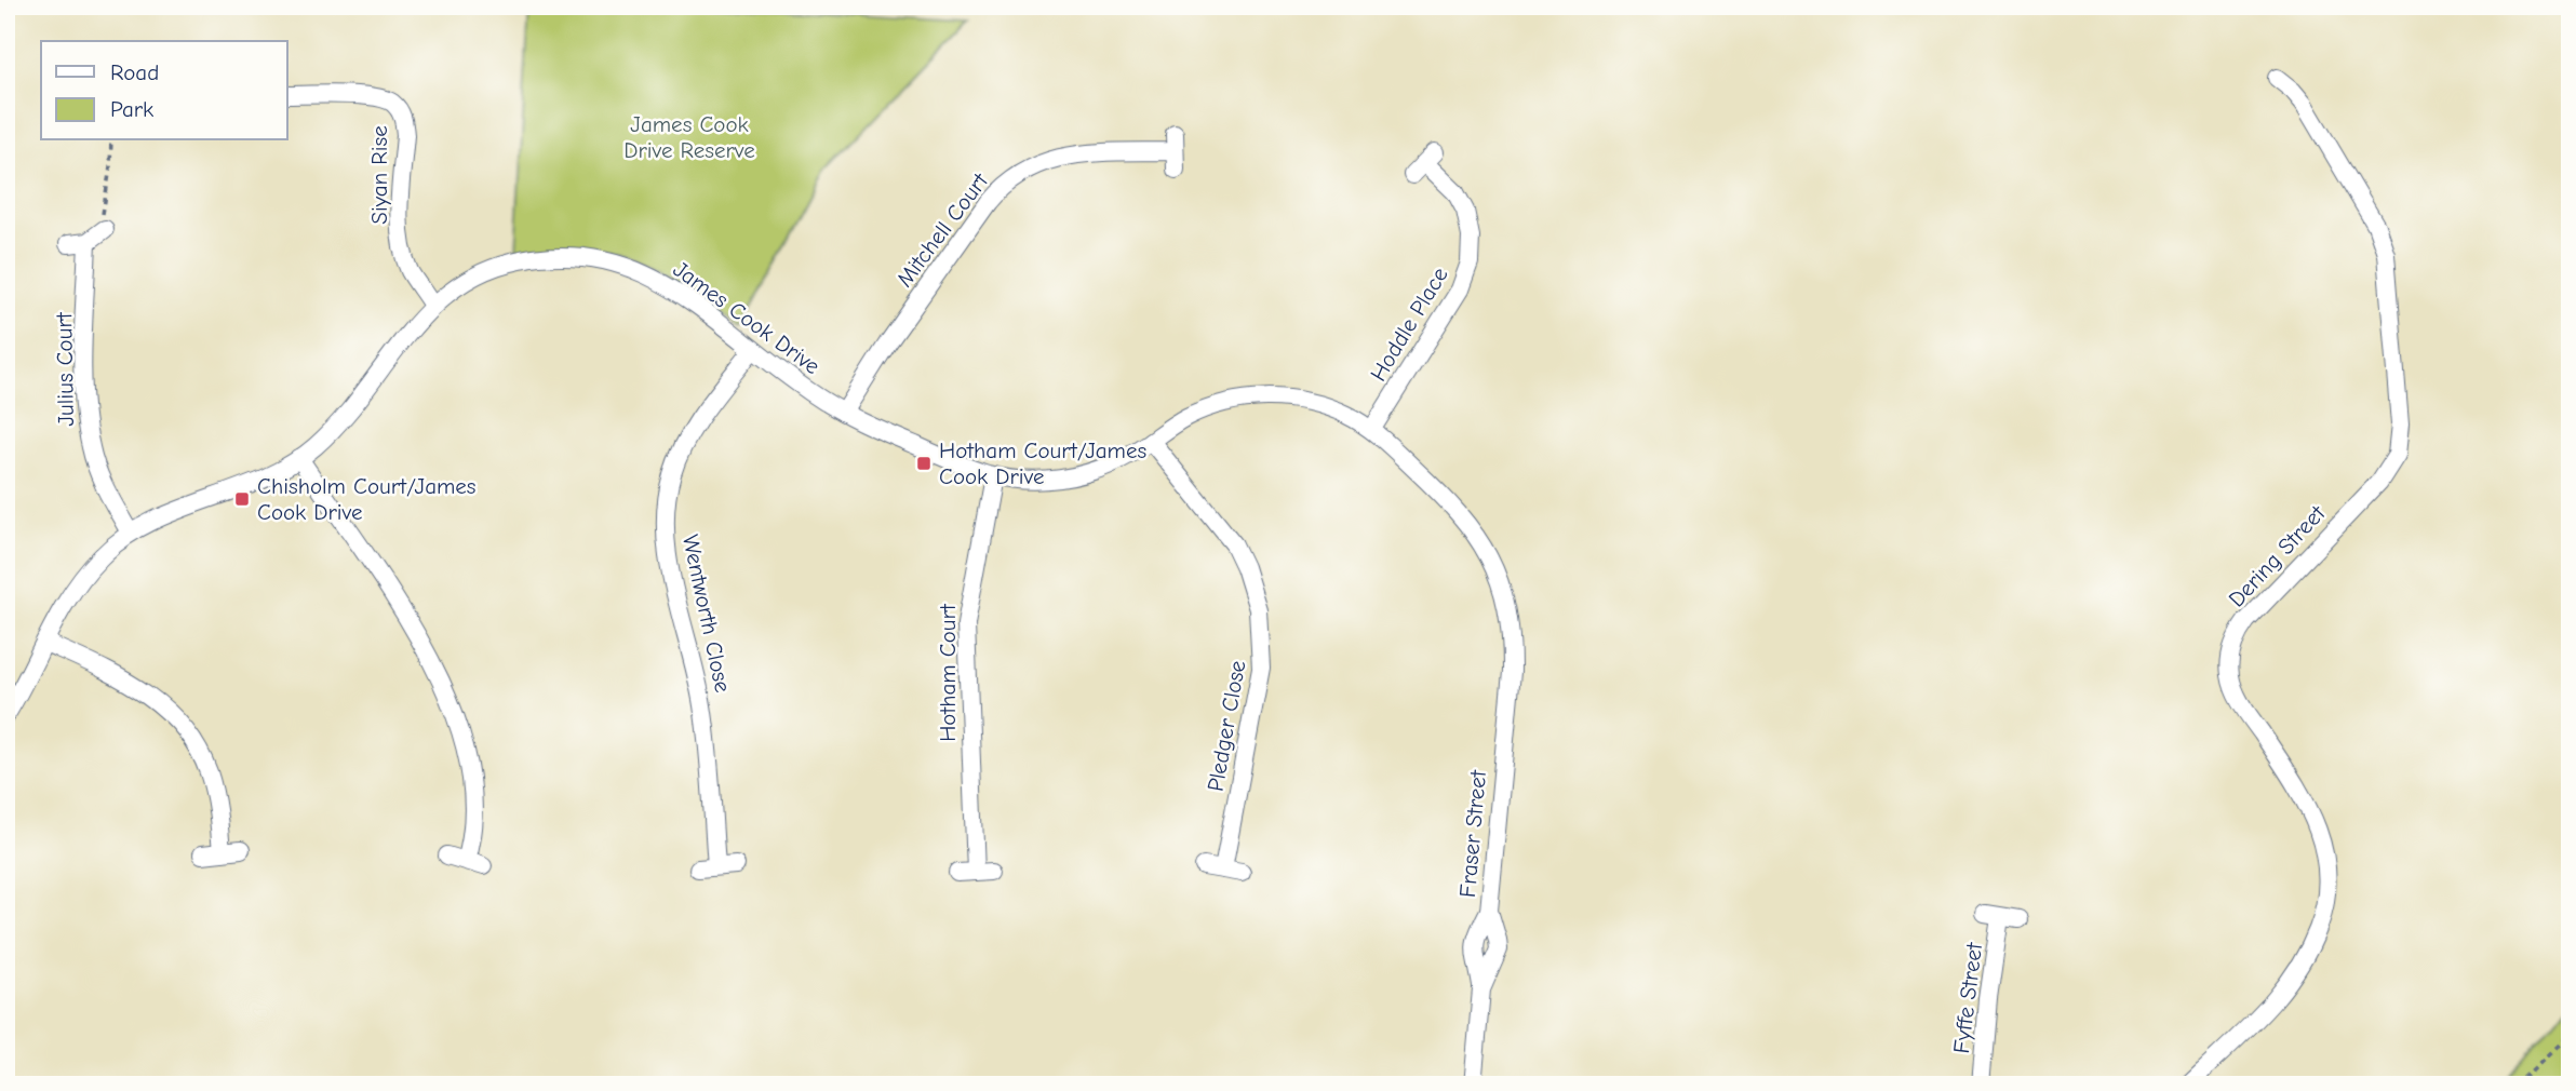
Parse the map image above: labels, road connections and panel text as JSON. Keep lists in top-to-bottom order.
{
  "streets": {
    "street": [
      "Siyan Rise",
      "Mitchell Court",
      "James Cook Drive",
      "Hoddle Place",
      "Julius Court",
      "Dering Street",
      "Wentworth Close",
      "Hotham Court",
      "Pledger Close",
      "Fraser Street",
      "Fyffe Street"
    ]
  },
  "crossings": [
    ["Siyan Rise", "James Cook Drive"],
    ["Mitchell Court", "James Cook Drive"],
    ["James Cook Drive", "Hoddle Place"],
    ["James Cook Drive", "Julius Court"],
    ["James Cook Drive", "Wentworth Close"],
    ["James Cook Drive", "Hotham Court"],
    ["James Cook Drive", "Pledger Close"],
    ["James Cook Drive", "Fraser Street"]
  ],
  "parks": ["James Cook Drive Reserve"],
  "places": {
    "transit": ["Hotham Court/James Cook Drive", "Chisholm Court/James Cook Drive"]
  },
  "legend": ["Road", "Park"]
}
